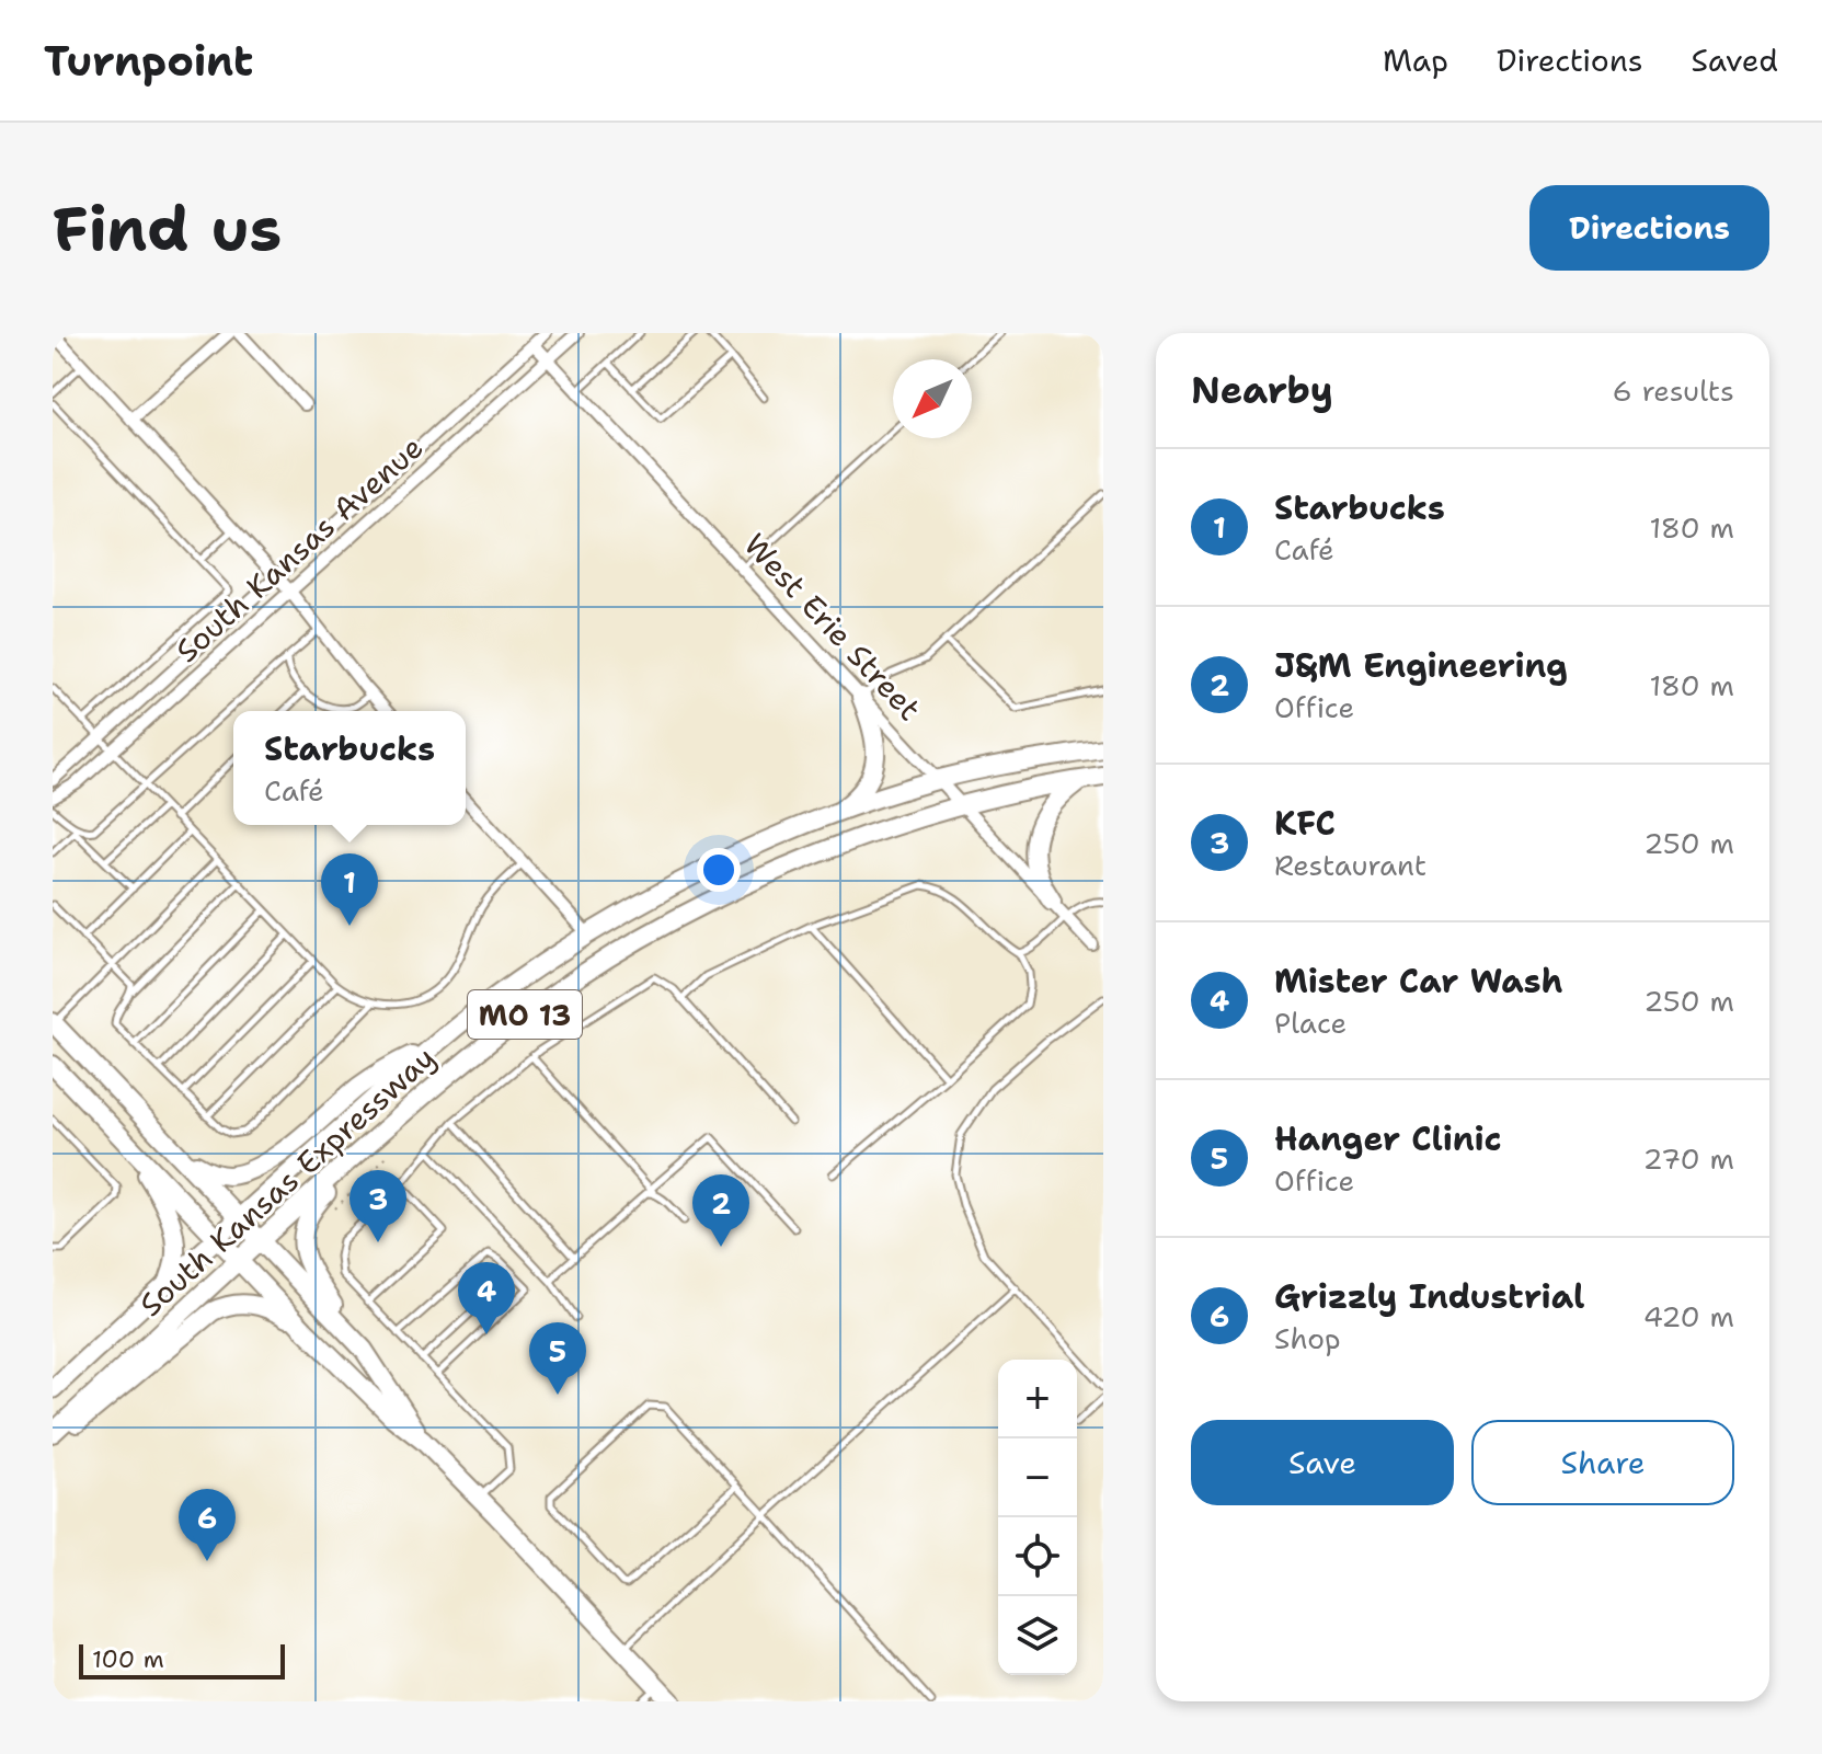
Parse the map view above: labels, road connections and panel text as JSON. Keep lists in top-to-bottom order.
{
  "streets": {
    "main road": ["MO 13", "South Kansas Expressway"],
    "street": ["South Kansas Avenue", "West Erie Street"]
  },
  "crossings": [
    ["South Kansas Avenue", "West Erie Street"],
    ["West Erie Street", "South Kansas Expressway"]
  ],
  "scale_bar": "100 m",
  "north": "bottom left",
  "page": {
    "header": "Turnpoint",
    "nav": ["Map", "Directions", "Saved"],
    "buttons": [
      "Directions",
      ["Save", "Share"]
    ],
    "title": "Find us",
    "heading": ["Nearby", "6 results"],
    "list": [
      {
        "mark": "1",
        "name": "Starbucks",
        "note": "Café",
        "value": "180 m"
      },
      {
        "mark": "2",
        "name": "J&M Engineering",
        "note": "Office",
        "value": "180 m"
      },
      {
        "mark": "3",
        "name": "KFC",
        "note": "Restaurant",
        "value": "250 m"
      },
      {
        "mark": "4",
        "name": "Mister Car Wash",
        "note": "Place",
        "value": "250 m"
      },
      {
        "mark": "5",
        "name": "Hanger Clinic",
        "note": "Office",
        "value": "270 m"
      },
      {
        "mark": "6",
        "name": "Grizzly Industrial",
        "note": "Shop",
        "value": "420 m"
      }
    ],
    "popup": ["Starbucks", "Café"],
    "pins": [
      "1",
      "3",
      "2",
      "4",
      "5",
      "6"
    ],
    "map_buttons": ["+", "−"],
    "scale": "100 m"
  }
}
